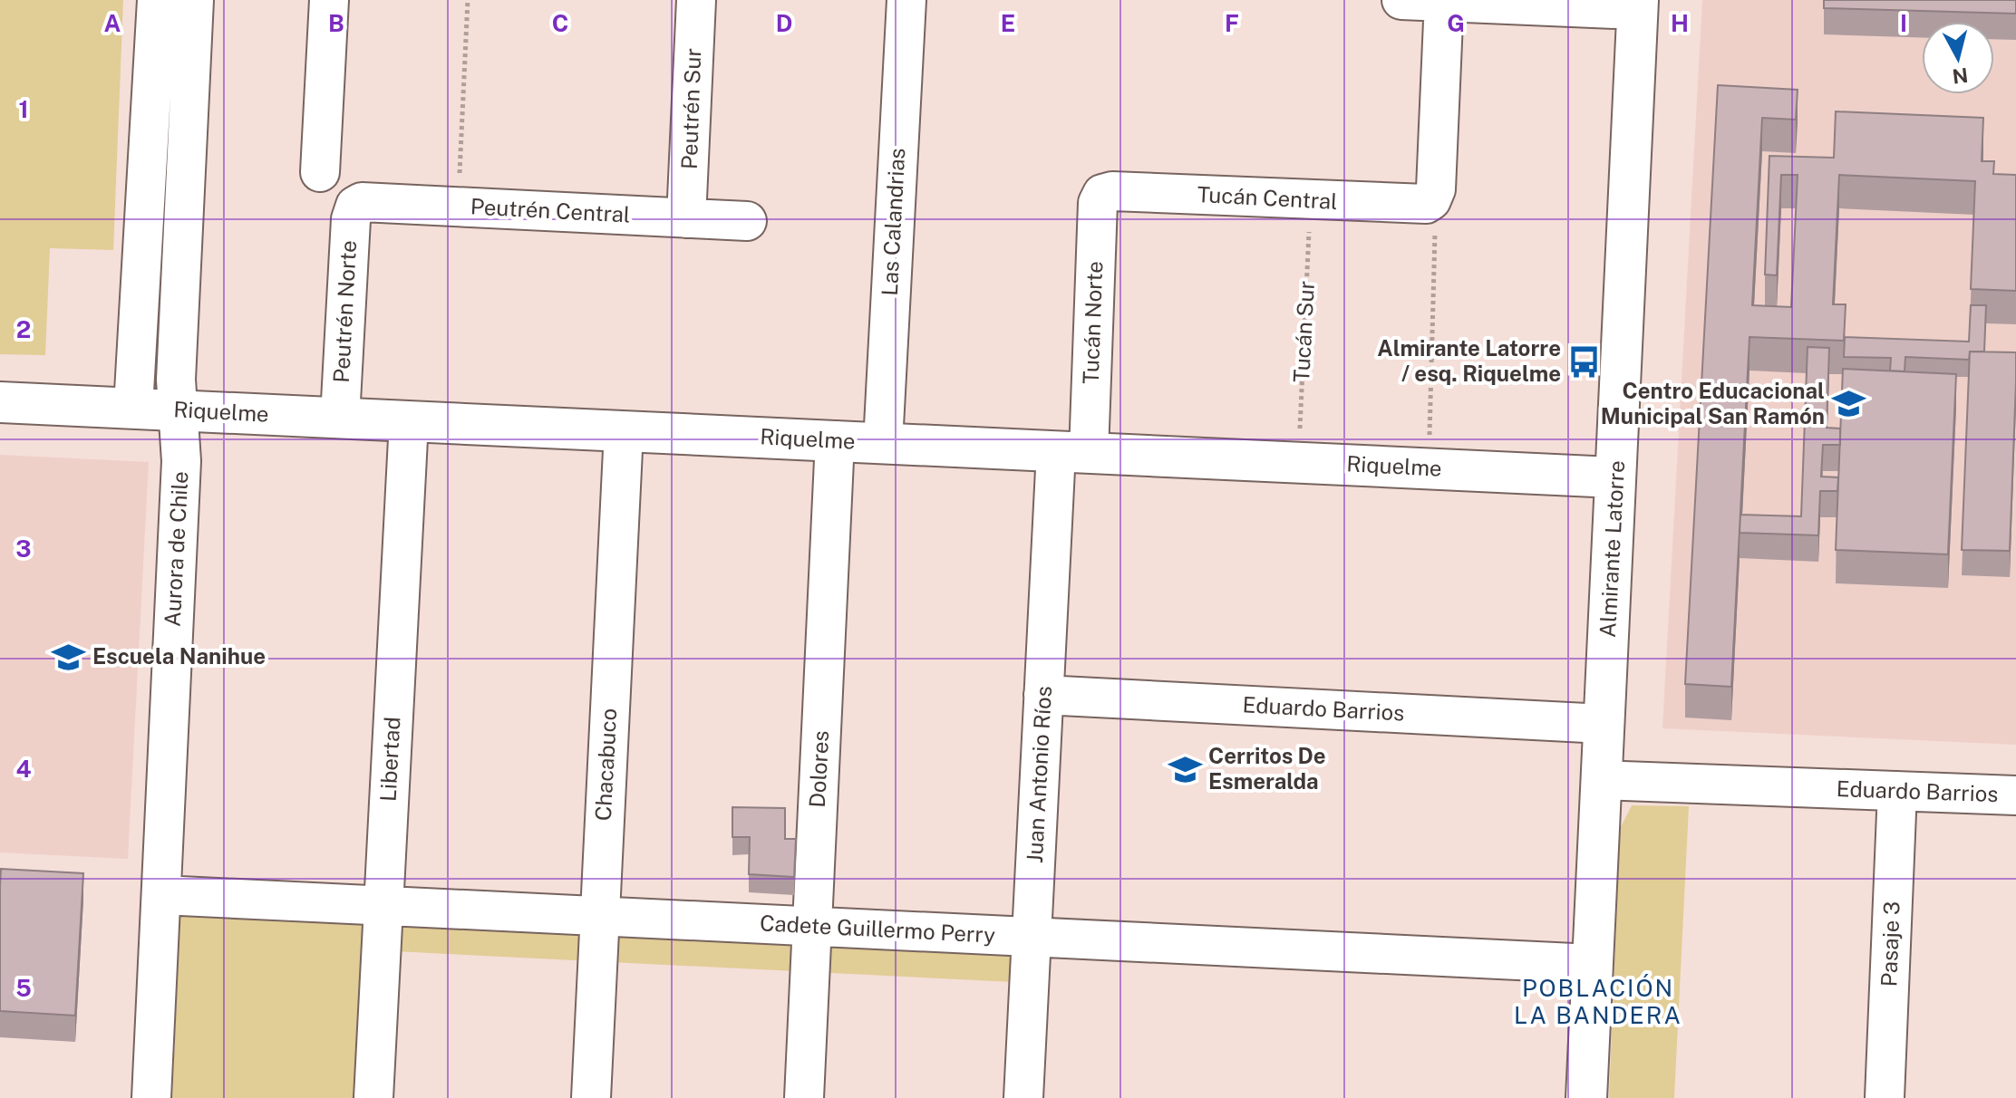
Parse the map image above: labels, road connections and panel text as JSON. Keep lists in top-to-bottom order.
{
  "streets": {
    "street": [
      "Peutrén Sur",
      "Tucán Central",
      "Peutrén Central",
      "Las Calandrias",
      "Peutrén Norte",
      "Tucán Norte",
      "Riquelme",
      "Aurora de Chile",
      "Almirante Latorre",
      "Eduardo Barrios",
      "Libertad",
      "Chacabuco",
      "Dolores",
      "Juan Antonio Ríos",
      "Cadete Guillermo Perry",
      "Pasaje 3"
    ],
    "path": ["Tucán Sur"]
  },
  "crossings": [
    ["Peutrén Sur", "Peutrén Central"],
    ["Tucán Central", "Tucán Norte"],
    ["Tucán Central", "Tucán Sur"],
    ["Peutrén Central", "Peutrén Norte"],
    ["Las Calandrias", "Riquelme"],
    ["Peutrén Norte", "Riquelme"],
    ["Tucán Norte", "Riquelme"],
    ["Tucán Norte", "Juan Antonio Ríos"],
    ["Tucán Sur", "Riquelme"],
    ["Riquelme", "Aurora de Chile"],
    ["Riquelme", "Almirante Latorre"],
    ["Riquelme", "Libertad"],
    ["Riquelme", "Chacabuco"],
    ["Riquelme", "Dolores"],
    ["Riquelme", "Juan Antonio Ríos"],
    ["Aurora de Chile", "Cadete Guillermo Perry"],
    ["Almirante Latorre", "Eduardo Barrios"],
    ["Almirante Latorre", "Cadete Guillermo Perry"],
    ["Eduardo Barrios", "Juan Antonio Ríos"],
    ["Eduardo Barrios", "Pasaje 3"],
    ["Libertad", "Cadete Guillermo Perry"],
    ["Chacabuco", "Cadete Guillermo Perry"],
    ["Dolores", "Cadete Guillermo Perry"],
    ["Juan Antonio Ríos", "Cadete Guillermo Perry"]
  ],
  "districts": ["POBLACIÓN LA BANDERA"],
  "places": {
    "bus stop": ["Almirante Latorre / esq. Riquelme"],
    "school or university": ["Centro Educacional Municipal San Ramón", "Escuela Nanihue", "Cerritos De Esmeralda"]
  },
  "north": "bottom",
  "grid": {
    "columns": [
      "A",
      "B",
      "C",
      "D",
      "E",
      "F",
      "G",
      "H",
      "I"
    ],
    "rows": [
      "1",
      "2",
      "3",
      "4",
      "5"
    ]
  }
}
